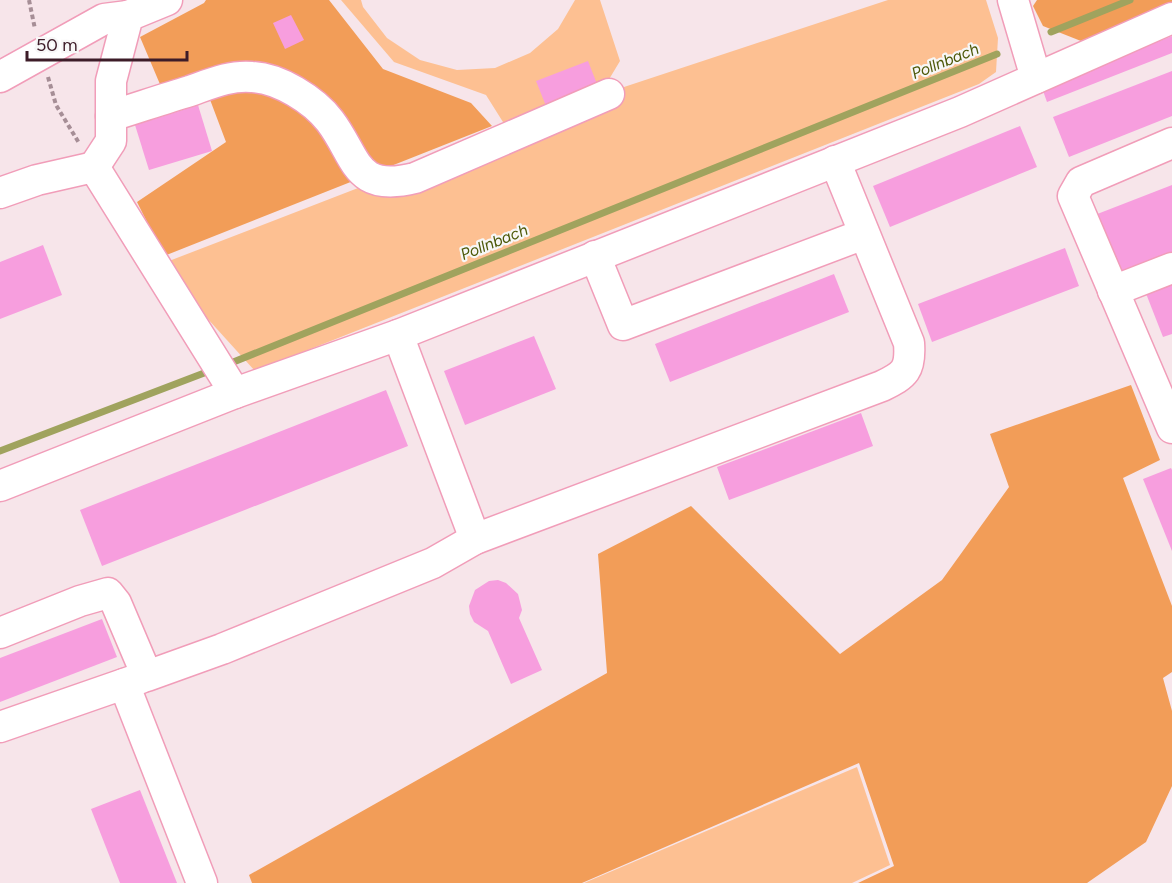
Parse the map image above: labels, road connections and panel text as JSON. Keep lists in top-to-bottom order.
{
  "water": ["Pollnbach"],
  "scale_bar": "50 m"
}
